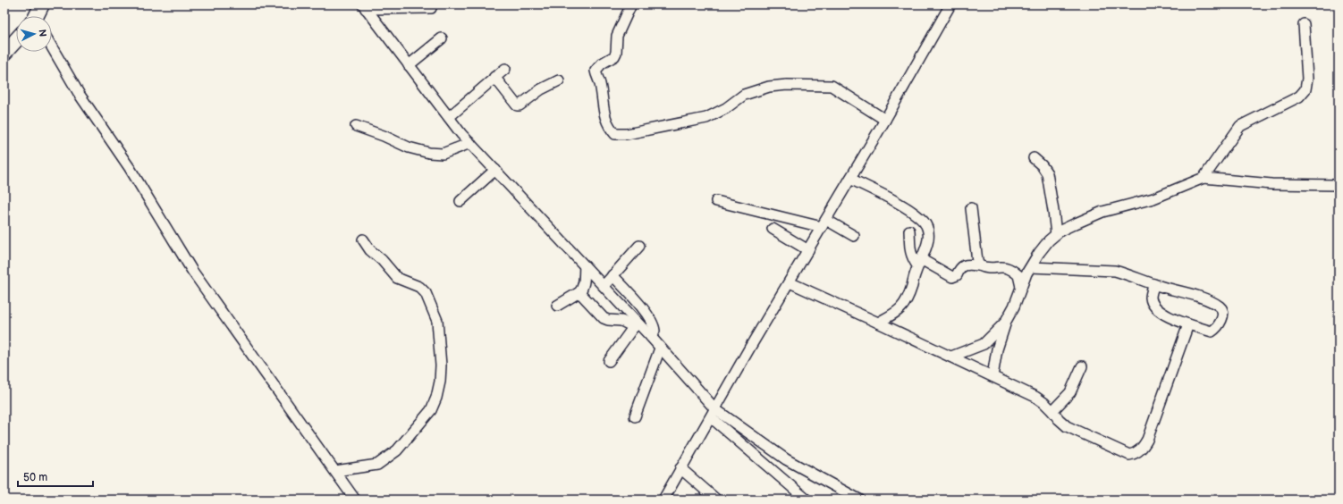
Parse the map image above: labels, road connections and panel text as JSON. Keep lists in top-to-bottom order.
{
  "scale_bar": "50 m",
  "north": "right"
}
